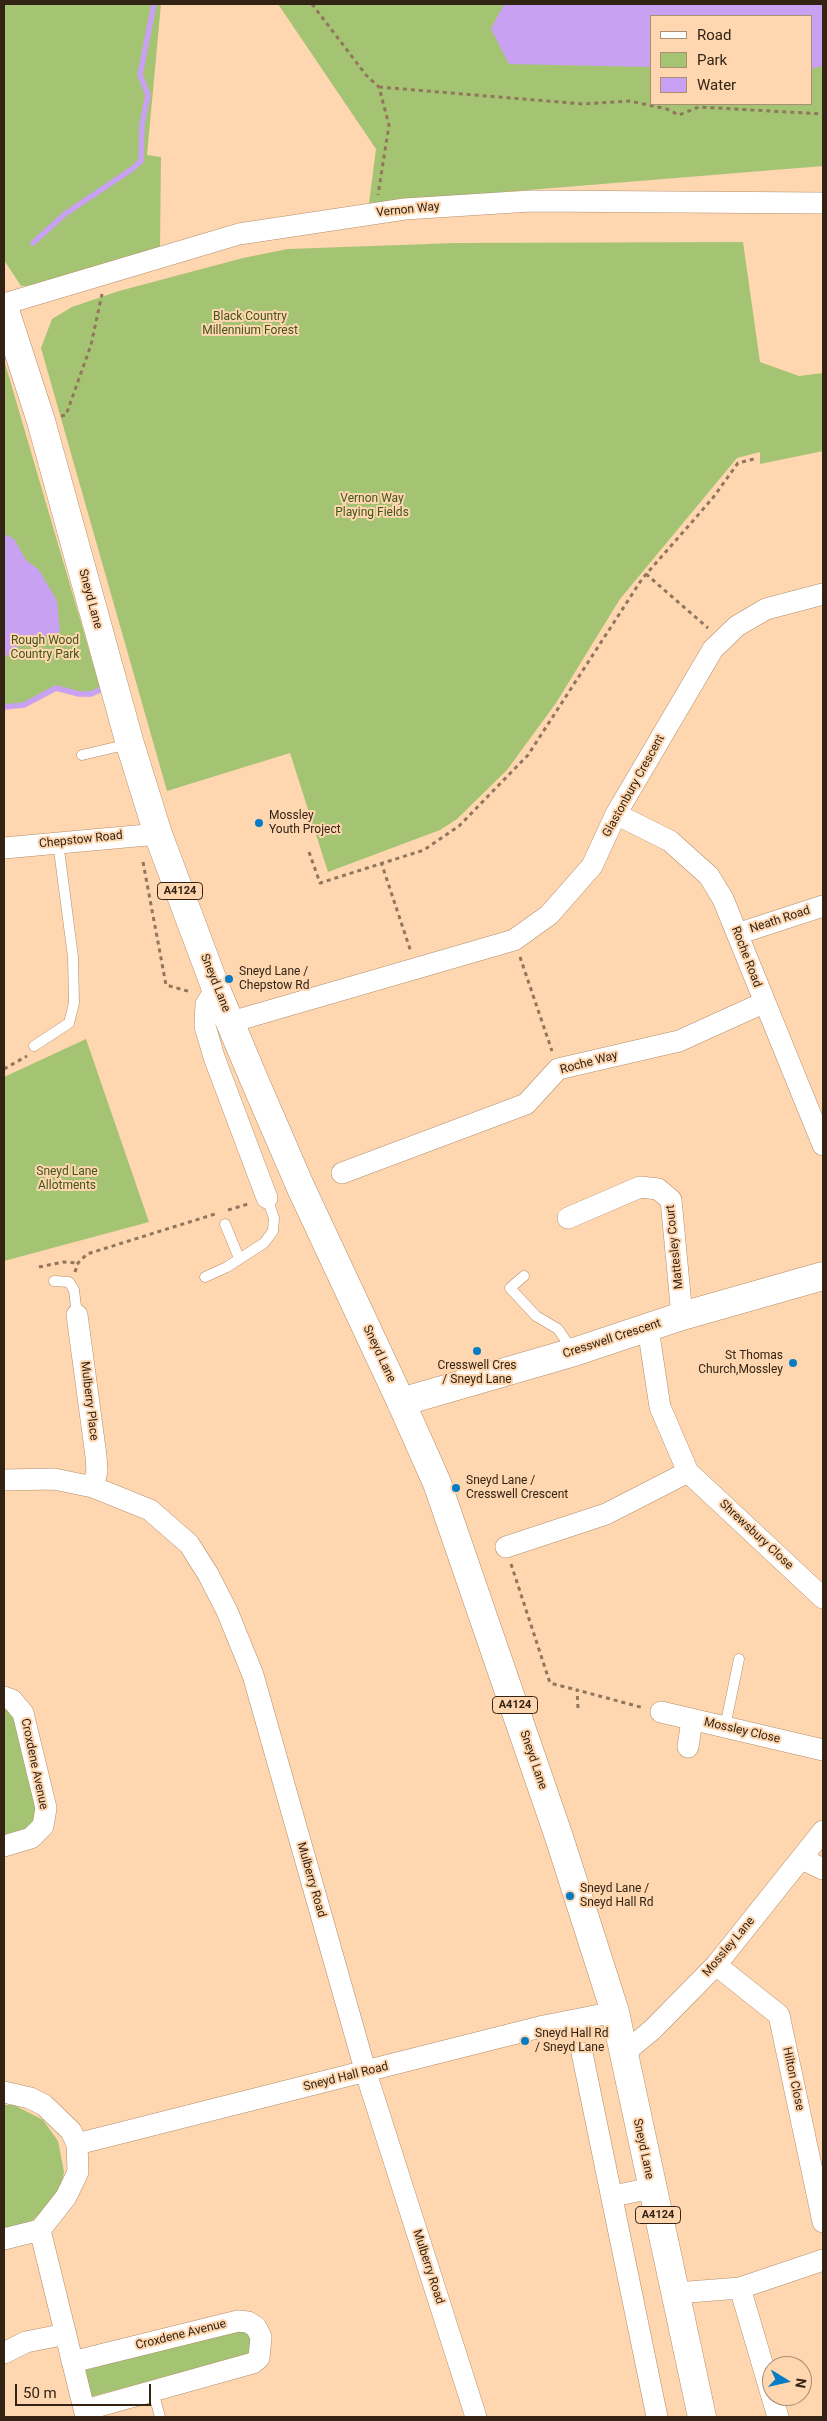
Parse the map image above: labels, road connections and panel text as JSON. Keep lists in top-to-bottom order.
{
  "streets": {
    "main road": ["Sneyd Lane", "A4124", "Cresswell Crescent"],
    "street": [
      "Vernon Way",
      "Glastonbury Crescent",
      "Chepstow Road",
      "Neath Road",
      "Roche Road",
      "Roche Way",
      "Mattesley Court",
      "Mulberry Place",
      "Shrewsbury Close",
      "Mossley Close",
      "Croxdene Avenue",
      "Mulberry Road",
      "Mossley Lane",
      "Sneyd Hall Road",
      "Hilton Close"
    ]
  },
  "crossings": [
    ["Vernon Way", "Sneyd Lane"],
    ["Sneyd Lane", "Glastonbury Crescent"],
    ["Sneyd Lane", "Chepstow Road"],
    ["Sneyd Lane", "Cresswell Crescent"],
    ["Sneyd Lane", "Mossley Lane"],
    ["Sneyd Lane", "Sneyd Hall Road"],
    ["Glastonbury Crescent", "Roche Road"],
    ["Neath Road", "Roche Road"],
    ["Roche Road", "Roche Way"],
    ["Mattesley Court", "Cresswell Crescent"],
    ["Cresswell Crescent", "Shrewsbury Close"],
    ["Mulberry Place", "Mulberry Road"],
    ["Mulberry Road", "Sneyd Hall Road"],
    ["Mossley Lane", "Hilton Close"]
  ],
  "parks": [
    "Black Country Millennium Forest",
    "Vernon Way Playing Fields",
    "Rough Wood Country Park",
    "Sneyd Lane Allotments"
  ],
  "places": [
    "Mossley Youth Project",
    "Sneyd Lane / Chepstow Rd",
    "Cresswell Cres / Sneyd Lane",
    "St Thomas Church,Mossley",
    "Sneyd Lane / Cresswell Crescent",
    "Sneyd Lane / Sneyd Hall Rd",
    "Sneyd Hall Rd / Sneyd Lane"
  ],
  "legend": ["Road", "Park", "Water"],
  "scale_bar": "50 m",
  "north": "right"
}
